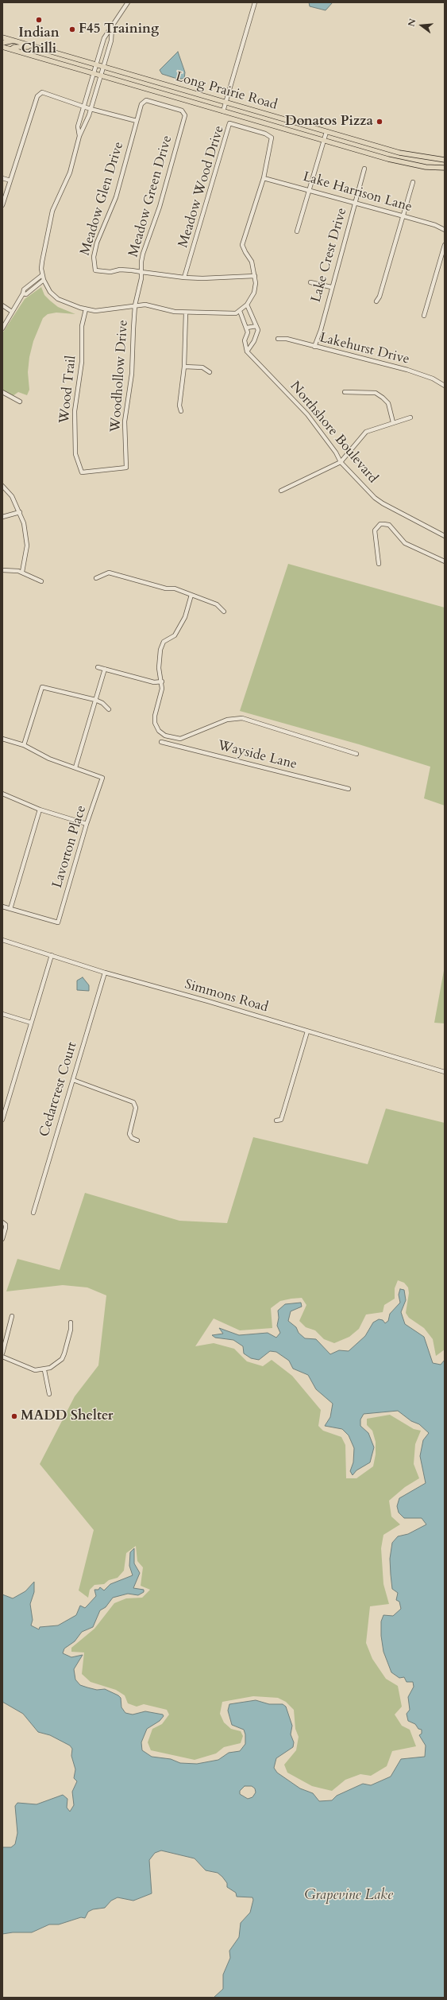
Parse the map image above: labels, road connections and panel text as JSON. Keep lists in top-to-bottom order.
{
  "streets": {
    "main road": ["Long Prairie Road"],
    "street": [
      "Meadow Wood Drive",
      "Lake Harrison Lane",
      "Meadow Green Drive",
      "Meadow Glen Drive",
      "Lake Crest Drive",
      "Lakehurst Drive",
      "Woodhollow Drive",
      "Wood Trail",
      "Northshore Boulevard",
      "Wayside Lane",
      "Lavorton Place",
      "Simmons Road",
      "Cedarcrest Court"
    ]
  },
  "crossings": [
    ["Meadow Wood Drive", "Lake Harrison Lane"],
    ["Lake Harrison Lane", "Lake Crest Drive"],
    ["Meadow Green Drive", "Meadow Glen Drive"],
    ["Meadow Green Drive", "Woodhollow Drive"],
    ["Lake Crest Drive", "Lakehurst Drive"],
    ["Woodhollow Drive", "Wood Trail"],
    ["Simmons Road", "Cedarcrest Court"]
  ],
  "water": ["Grapevine Lake"],
  "places": [
    "Indian Chilli",
    "F45 Training",
    "Donatos Pizza",
    "MADD Shelter"
  ],
  "north": "left"
}
